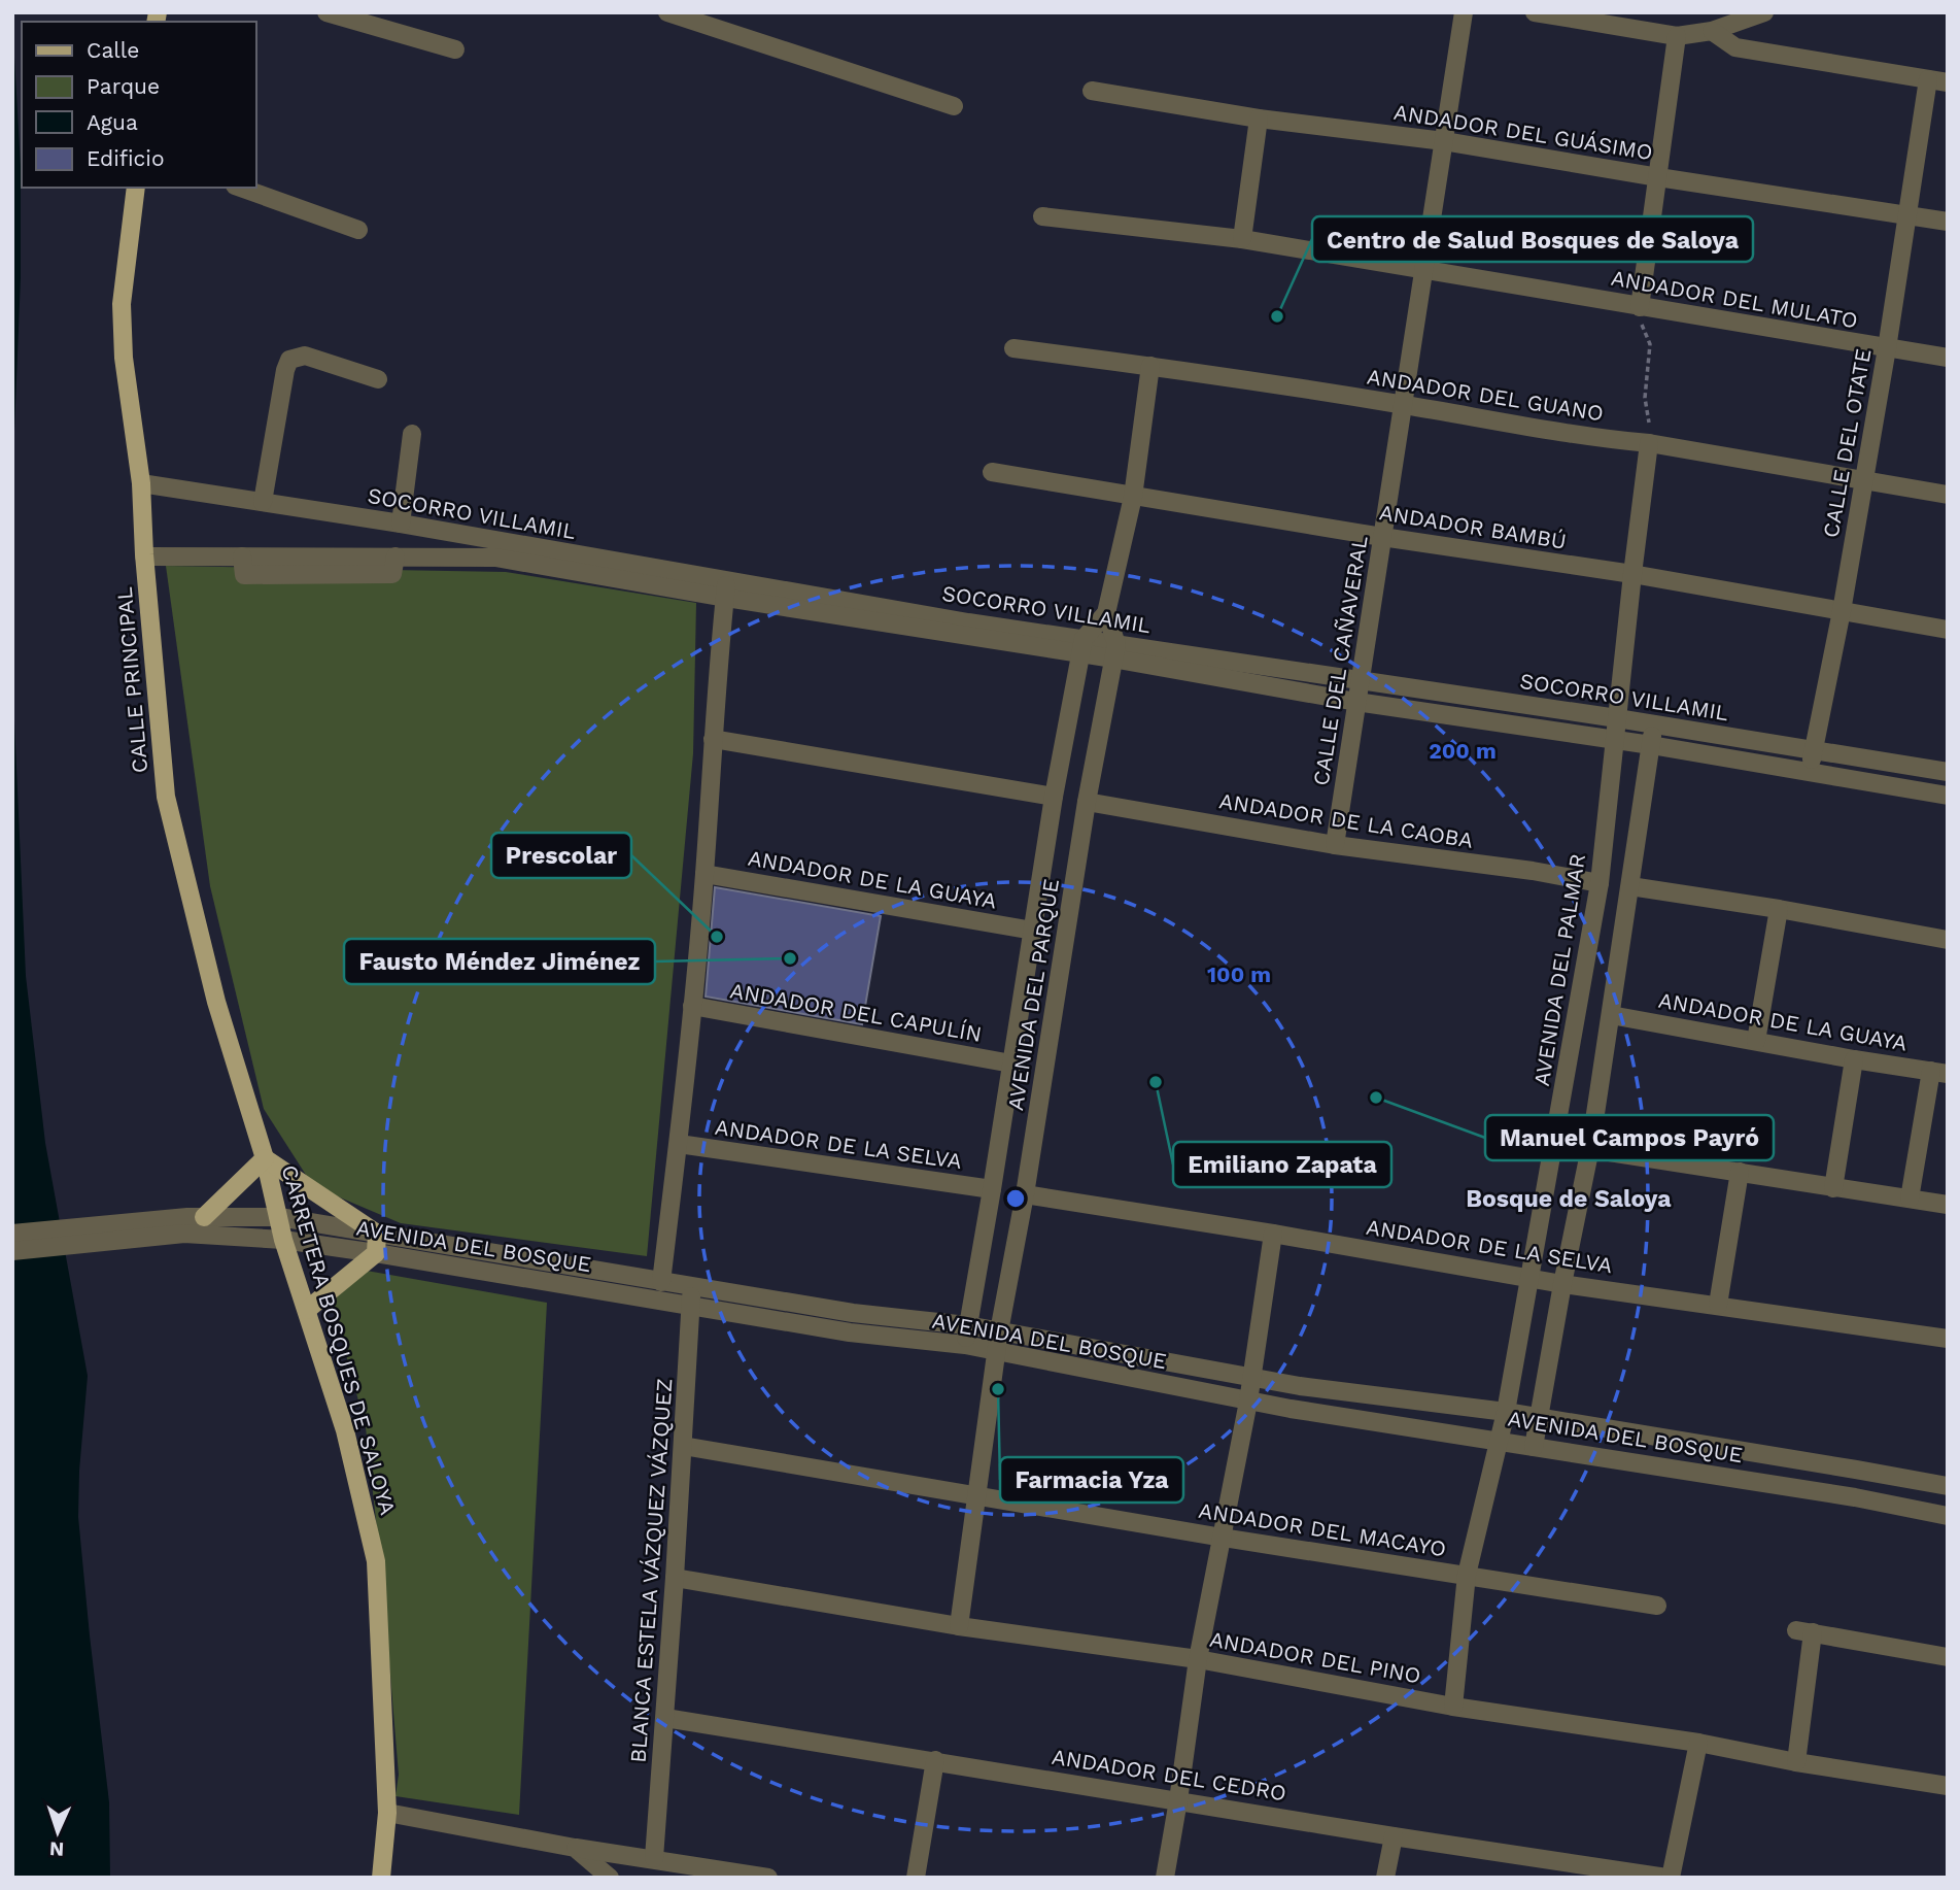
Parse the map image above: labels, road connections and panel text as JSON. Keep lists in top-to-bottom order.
{
  "streets": {
    "main road": ["CALLE PRINCIPAL", "CARRETERA BOSQUES DE SALOYA"],
    "street": [
      "ANDADOR DEL GUÁSIMO",
      "ANDADOR DEL MULATO",
      "ANDADOR DEL GUANO",
      "CALLE DEL OTATE",
      "SOCORRO VILLAMIL",
      "ANDADOR BAMBÚ",
      "CALLE DEL CAÑAVERAL",
      "ANDADOR DE LA CAOBA",
      "ANDADOR DE LA GUAYA",
      "AVENIDA DEL PALMAR",
      "AVENIDA DEL PARQUE",
      "ANDADOR DEL CAPULÍN",
      "ANDADOR DE LA SELVA",
      "AVENIDA DEL BOSQUE",
      "ANDADOR DEL MACAYO",
      "BLANCA ESTELA VÁZQUEZ VÁZQUEZ",
      "ANDADOR DEL PINO",
      "ANDADOR DEL CEDRO"
    ]
  },
  "crossings": [
    ["ANDADOR DEL GUÁSIMO", "CALLE DEL OTATE"],
    ["ANDADOR DEL GUÁSIMO", "CALLE DEL CAÑAVERAL"],
    ["ANDADOR DEL MULATO", "CALLE DEL OTATE"],
    ["ANDADOR DEL MULATO", "CALLE DEL CAÑAVERAL"],
    ["ANDADOR DEL GUANO", "CALLE DEL OTATE"],
    ["ANDADOR DEL GUANO", "CALLE DEL CAÑAVERAL"],
    ["ANDADOR DEL GUANO", "AVENIDA DEL PALMAR"],
    ["CALLE DEL OTATE", "SOCORRO VILLAMIL"],
    ["CALLE DEL OTATE", "ANDADOR BAMBÚ"],
    ["SOCORRO VILLAMIL", "CALLE DEL CAÑAVERAL"],
    ["SOCORRO VILLAMIL", "CALLE PRINCIPAL"],
    ["SOCORRO VILLAMIL", "AVENIDA DEL PALMAR"],
    ["SOCORRO VILLAMIL", "AVENIDA DEL PARQUE"],
    ["ANDADOR BAMBÚ", "CALLE DEL CAÑAVERAL"],
    ["ANDADOR BAMBÚ", "AVENIDA DEL PALMAR"],
    ["CALLE DEL CAÑAVERAL", "ANDADOR DE LA CAOBA"],
    ["CALLE PRINCIPAL", "CARRETERA BOSQUES DE SALOYA"],
    ["ANDADOR DE LA CAOBA", "AVENIDA DEL PALMAR"],
    ["ANDADOR DE LA CAOBA", "AVENIDA DEL PARQUE"],
    ["ANDADOR DE LA GUAYA", "AVENIDA DEL PARQUE"],
    ["AVENIDA DEL PALMAR", "ANDADOR DE LA SELVA"],
    ["AVENIDA DEL PALMAR", "AVENIDA DEL BOSQUE"],
    ["AVENIDA DEL PALMAR", "ANDADOR DEL MACAYO"],
    ["AVENIDA DEL PALMAR", "ANDADOR DEL PINO"],
    ["AVENIDA DEL PARQUE", "ANDADOR DEL CAPULÍN"],
    ["AVENIDA DEL PARQUE", "ANDADOR DE LA SELVA"],
    ["AVENIDA DEL PARQUE", "AVENIDA DEL BOSQUE"],
    ["AVENIDA DEL PARQUE", "ANDADOR DEL MACAYO"],
    ["AVENIDA DEL PARQUE", "ANDADOR DEL PINO"],
    ["AVENIDA DEL BOSQUE", "CARRETERA BOSQUES DE SALOYA"],
    ["AVENIDA DEL BOSQUE", "BLANCA ESTELA VÁZQUEZ VÁZQUEZ"],
    ["ANDADOR DEL MACAYO", "BLANCA ESTELA VÁZQUEZ VÁZQUEZ"],
    ["BLANCA ESTELA VÁZQUEZ VÁZQUEZ", "ANDADOR DEL PINO"],
    ["BLANCA ESTELA VÁZQUEZ VÁZQUEZ", "ANDADOR DEL CEDRO"]
  ],
  "districts": ["Bosque de Saloya"],
  "places": [
    "Centro de Salud Bosques de Saloya",
    "Prescolar",
    "Fausto Méndez Jiménez",
    "Emiliano Zapata",
    "Manuel Campos Payró",
    "Farmacia Yza"
  ],
  "legend": [
    "Calle",
    "Parque",
    "Agua",
    "Edificio"
  ],
  "north": "bottom",
  "rings": ["200 m", "100 m"]
}
